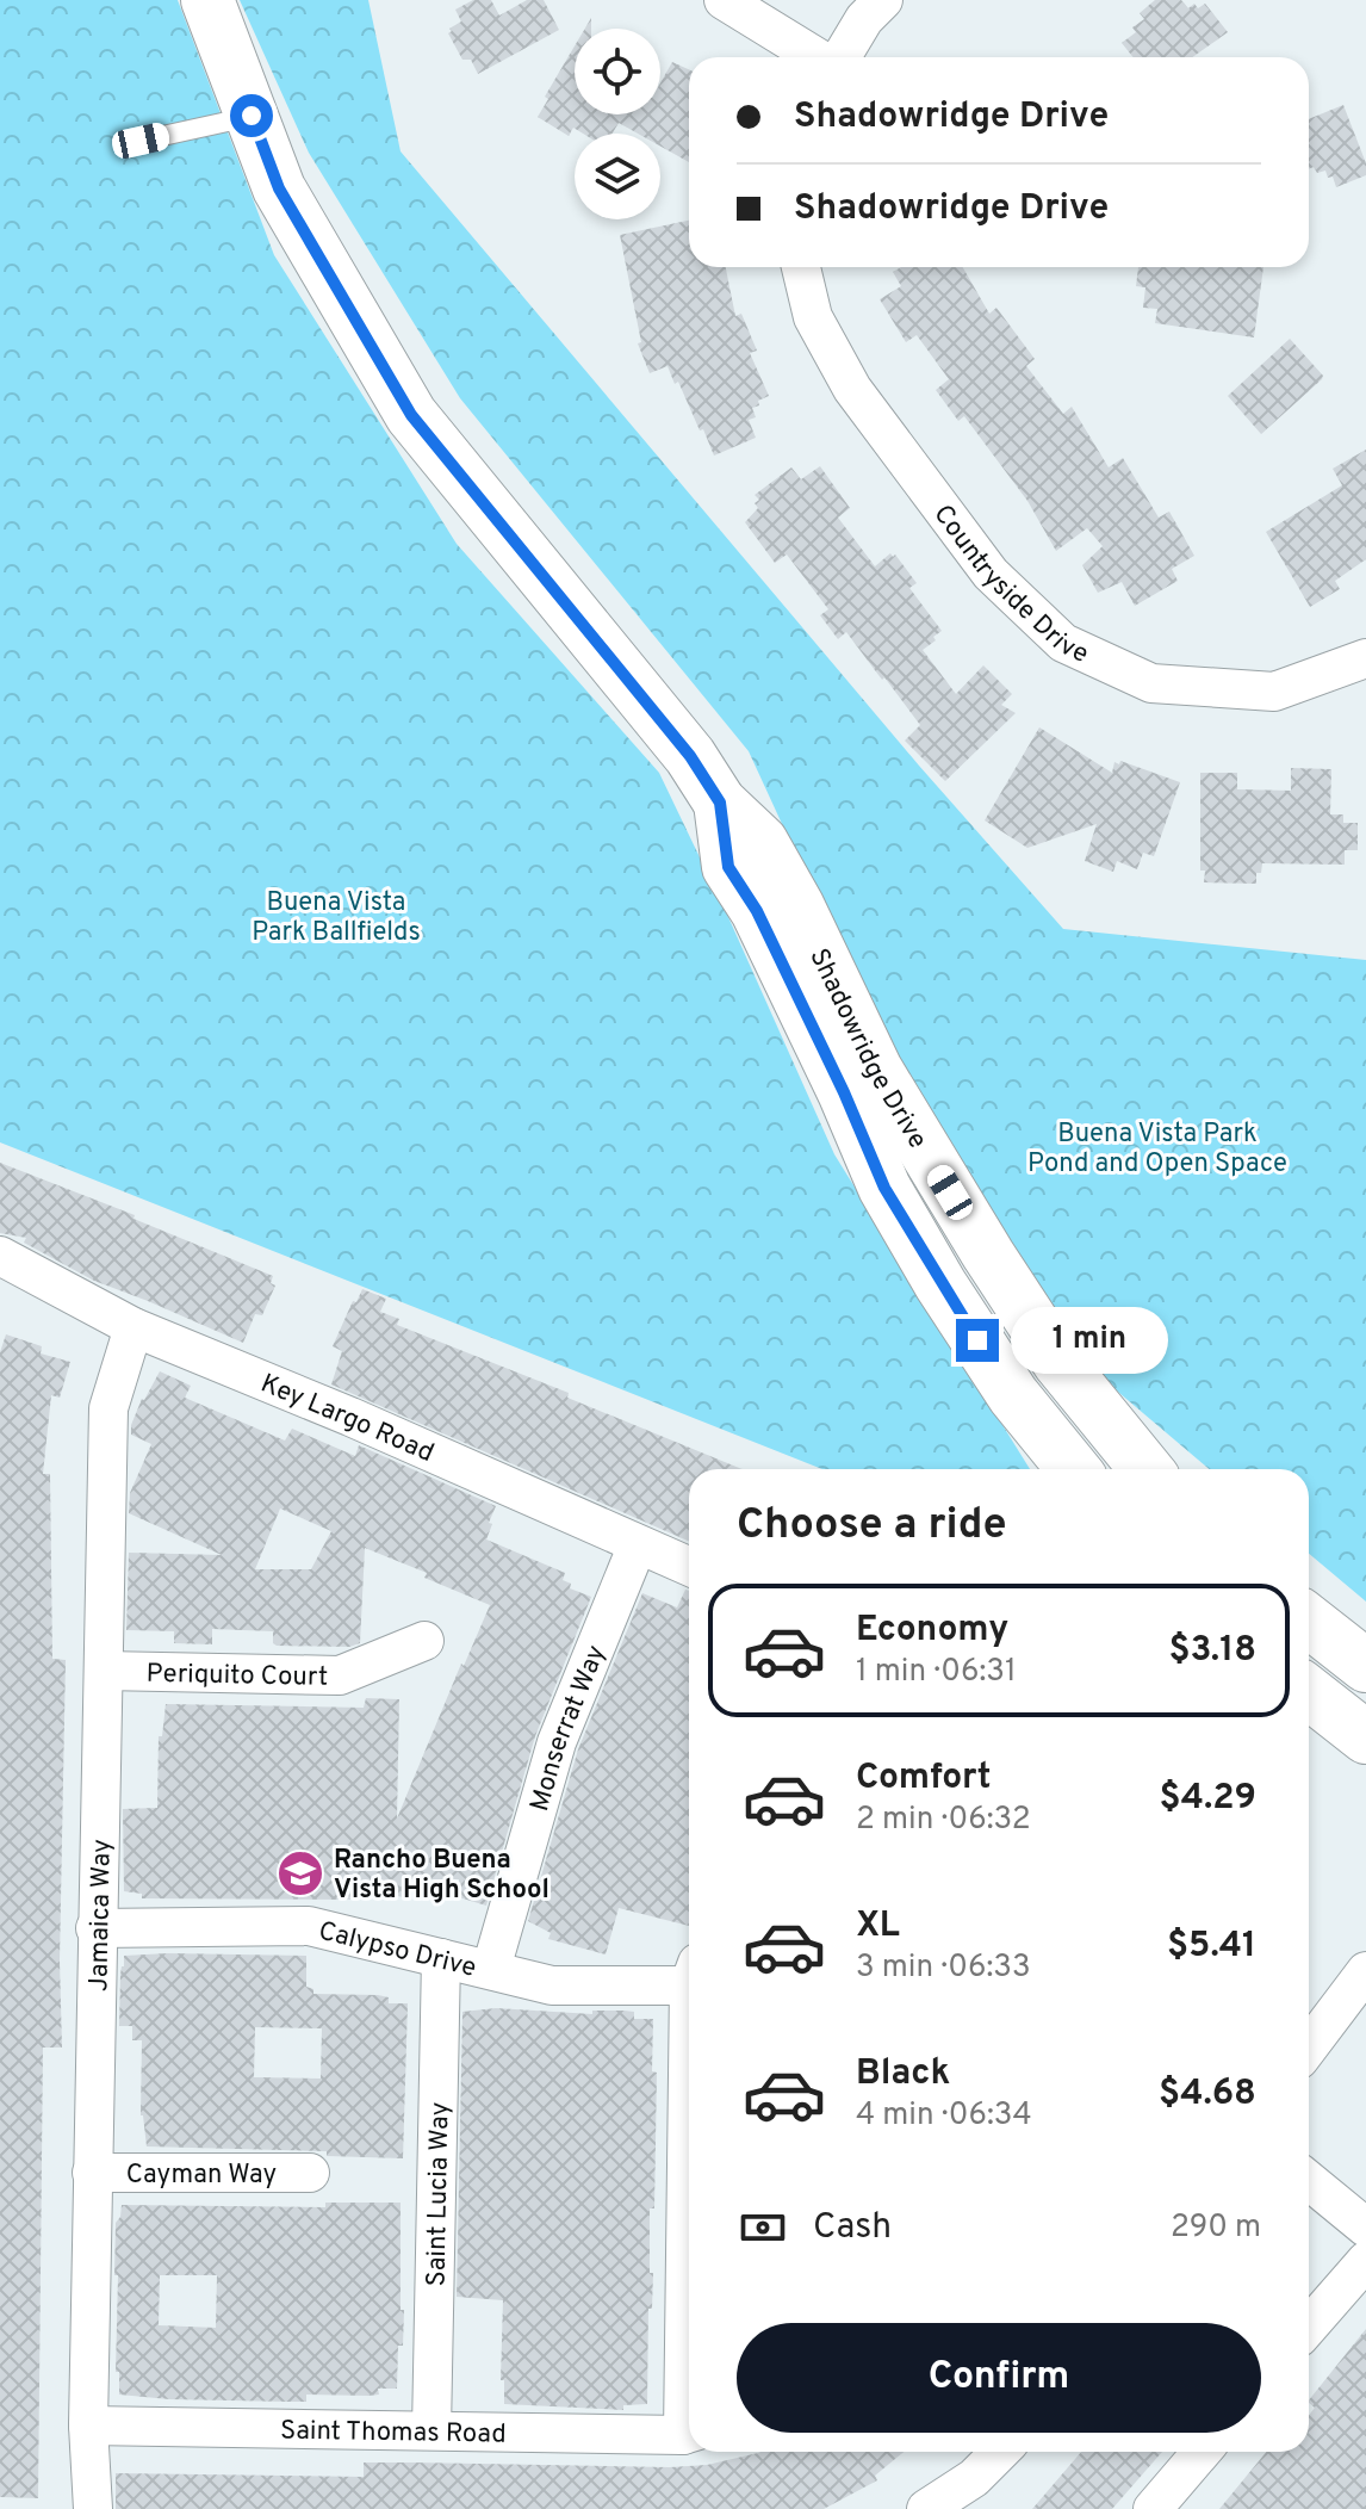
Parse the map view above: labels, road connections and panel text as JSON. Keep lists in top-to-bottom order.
{
  "streets": {
    "street": [
      "Countryside Drive",
      "Shadowridge Drive",
      "Key Largo Road",
      "Periquito Court",
      "Monserrat Way",
      "Jamaica Way",
      "Calypso Drive",
      "Cayman Way",
      "Saint Lucia Way",
      "Saint Thomas Road"
    ]
  },
  "crossings": [
    ["Key Largo Road", "Monserrat Way"],
    ["Key Largo Road", "Jamaica Way"],
    ["Periquito Court", "Jamaica Way"],
    ["Monserrat Way", "Calypso Drive"],
    ["Jamaica Way", "Calypso Drive"],
    ["Jamaica Way", "Cayman Way"],
    ["Jamaica Way", "Saint Thomas Road"],
    ["Calypso Drive", "Saint Lucia Way"],
    ["Saint Lucia Way", "Saint Thomas Road"]
  ],
  "parks": ["Buena Vista Park Ballfields", "Buena Vista Park Pond and Open Space"],
  "places": {
    "school or university": ["Rancho Buena Vista High School"]
  },
  "page": {
    "banner": ["Shadowridge Drive", "Shadowridge Drive"],
    "bubble": "1 min",
    "heading": "Choose a ride",
    "list": [
      {
        "name": "Economy",
        "note": "1 min · 06:31",
        "value": "$3.18"
      },
      {
        "name": "Comfort",
        "note": "2 min · 06:32",
        "value": "$4.29"
      },
      {
        "name": "XL",
        "note": "3 min · 06:33",
        "value": "$5.41"
      },
      {
        "name": "Black",
        "note": "4 min · 06:34",
        "value": "$4.68"
      }
    ],
    "pay": ["Cash", "290 m"],
    "buttons": "Confirm"
  }
}
